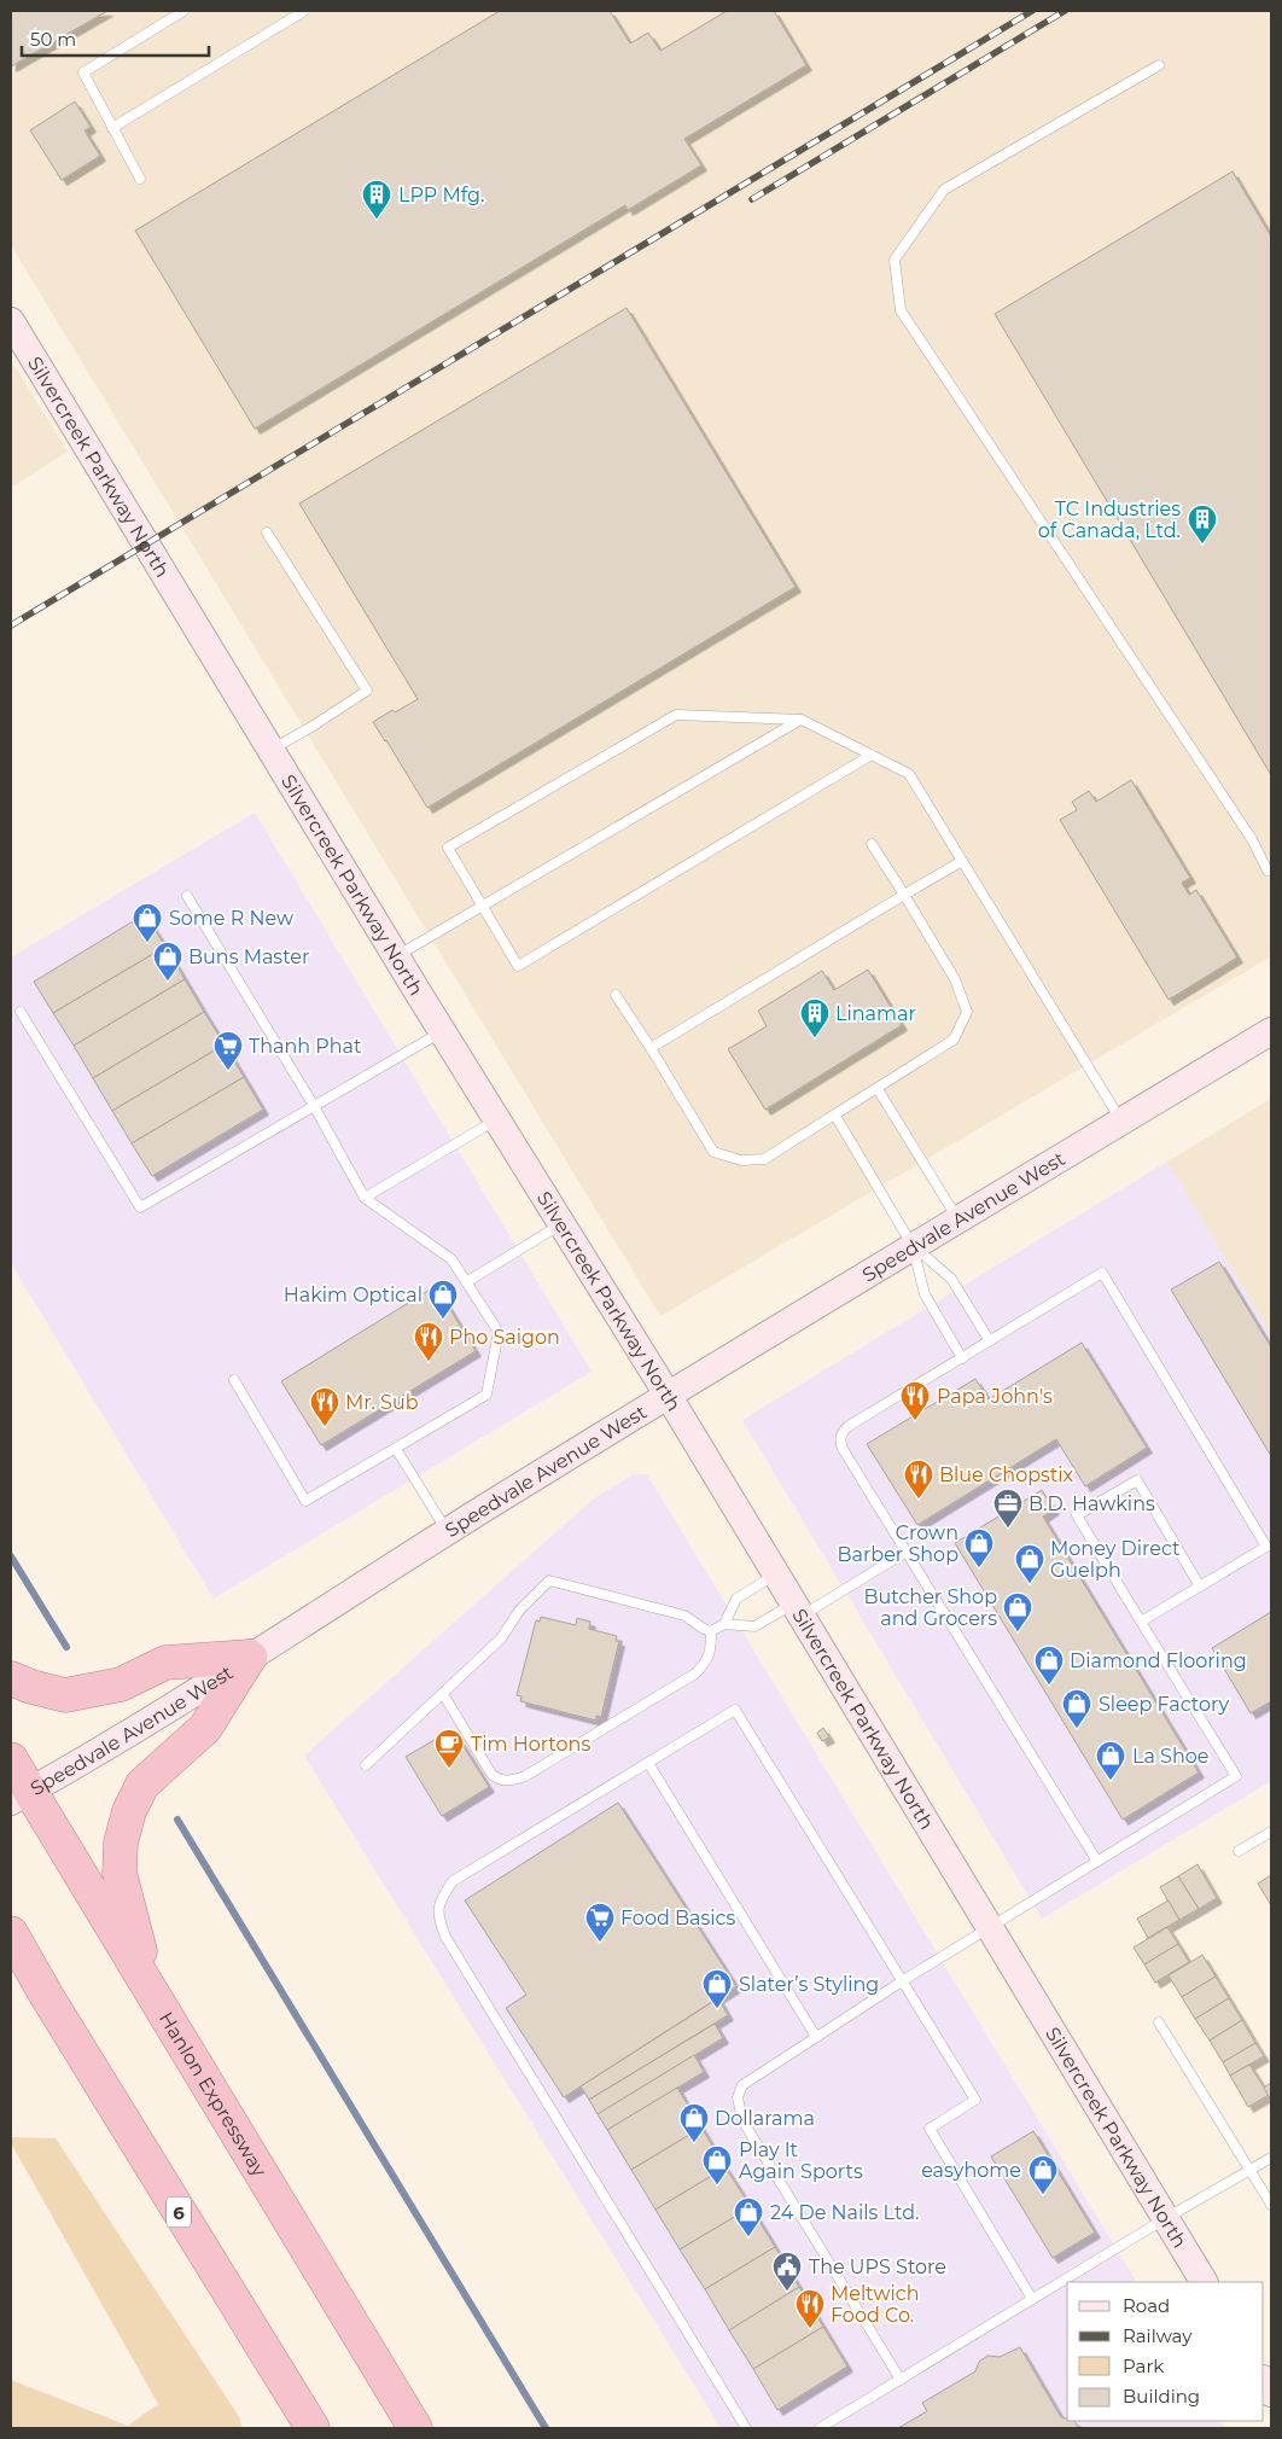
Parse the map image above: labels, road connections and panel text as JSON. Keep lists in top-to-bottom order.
{
  "streets": {
    "highway": ["Hanlon Expressway", "6"],
    "main road": ["Silvercreek Parkway North", "Speedvale Avenue West"]
  },
  "crossings": [
    ["Silvercreek Parkway North", "Speedvale Avenue West"],
    ["Speedvale Avenue West", "Hanlon Expressway"]
  ],
  "places": {
    "building": ["LPP Mfg.", "TC Industries of Canada, Ltd.", "Linamar"],
    "shop": [
      "Some R New",
      "Buns Master",
      "Hakim Optical",
      "Crown Barber Shop",
      "Money Direct Guelph",
      "Butcher Shop and Grocers",
      "Diamond Flooring",
      "Sleep Factory",
      "La Shoe",
      "Slater’s Styling",
      "Dollarama",
      "Play It Again Sports",
      "easyhome",
      "24 De Nails Ltd."
    ],
    "supermarket": ["Thanh Phat", "Food Basics"],
    "restaurant": [
      "Pho Saigon",
      "Papa John's",
      "Mr. Sub",
      "Blue Chopstix",
      "Meltwich Food Co."
    ],
    "office": ["B.D. Hawkins"],
    "cafe": ["Tim Hortons"],
    "public building": ["The UPS Store"]
  },
  "legend": [
    "Road",
    "Railway",
    "Park",
    "Building"
  ],
  "scale_bar": "50 m"
}
